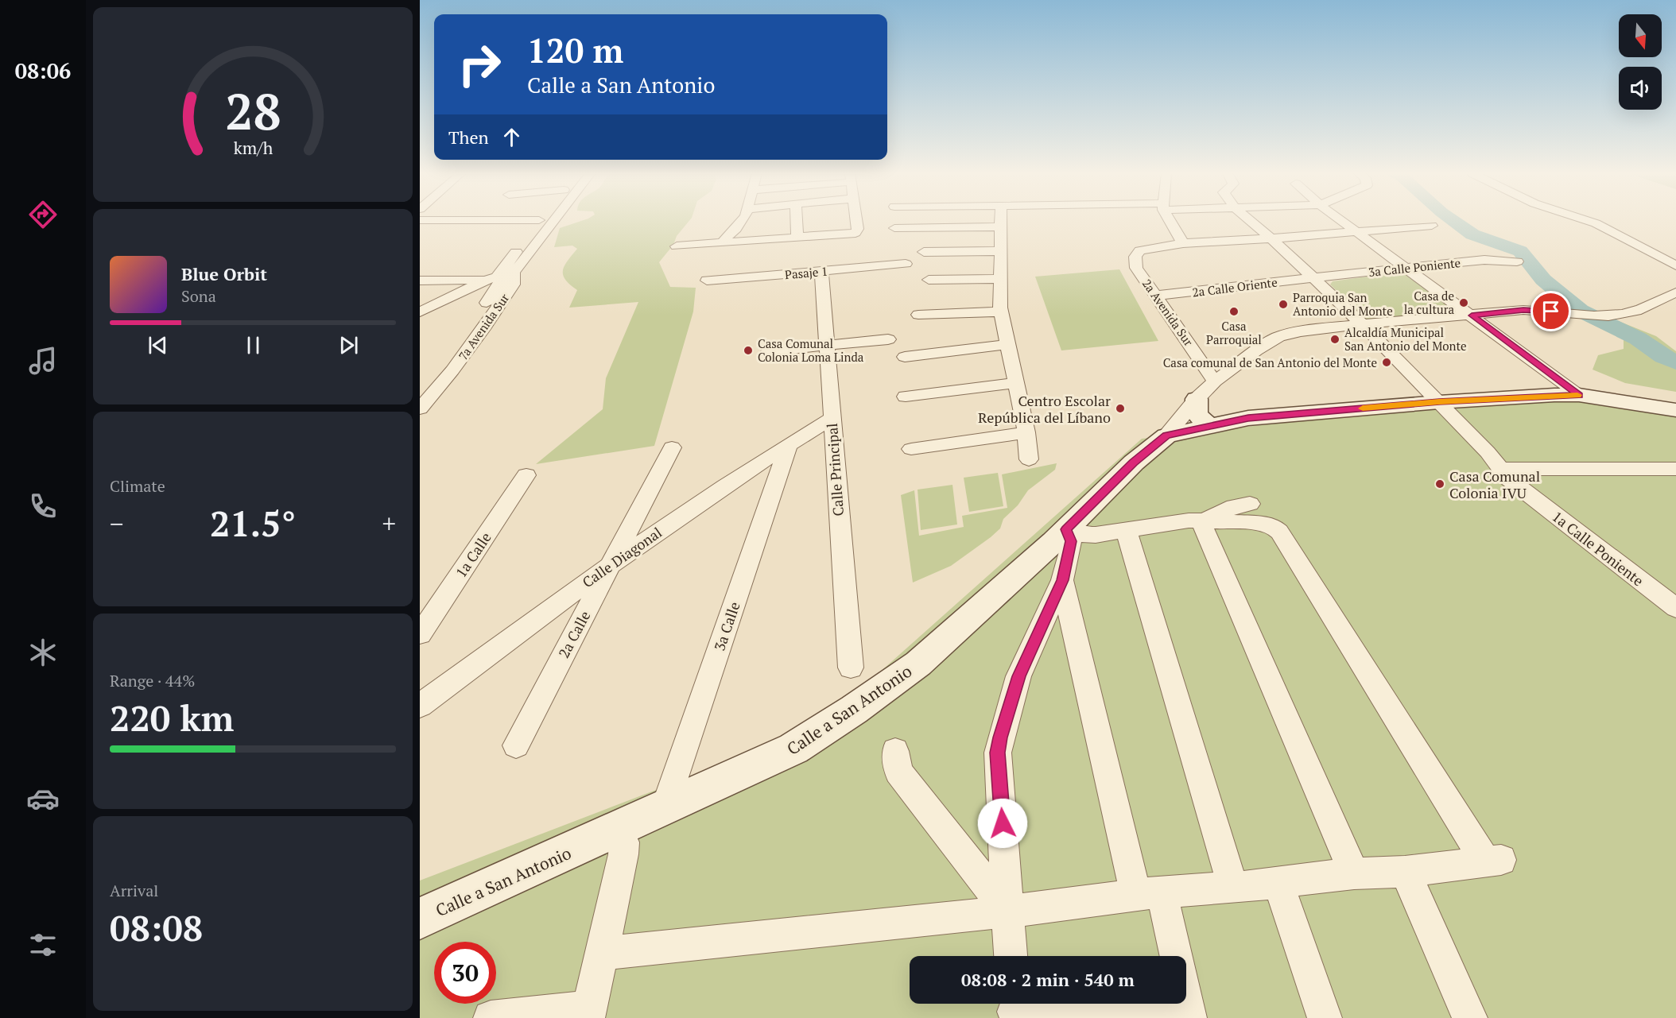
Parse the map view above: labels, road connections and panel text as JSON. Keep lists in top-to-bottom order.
{
  "streets": {
    "street": [
      "3a Calle Poniente",
      "Pasaje 1",
      "2a Calle Oriente",
      "2a Avenida Sur",
      "7a Avenida Sur",
      "Calle Principal",
      "1a Calle Poniente",
      "1a Calle",
      "Calle Diagonal",
      "3a Calle",
      "2a Calle",
      "Calle a San Antonio"
    ]
  },
  "crossings": [
    ["3a Calle Poniente", "2a Calle Oriente"],
    ["3a Calle Poniente", "1a Calle Poniente"],
    ["Pasaje 1", "Calle Principal"],
    ["2a Calle Oriente", "2a Avenida Sur"],
    ["2a Calle Oriente", "1a Calle Poniente"],
    ["Calle Principal", "Calle Diagonal"],
    ["Calle Diagonal", "3a Calle"],
    ["Calle Diagonal", "2a Calle"],
    ["3a Calle", "Calle a San Antonio"]
  ],
  "places": [
    "Casa de la cultura",
    "Parroquia San Antonio del Monte",
    "Casa Parroquial",
    "Alcaldía Municipal San Antonio del Monte",
    "Casa Comunal Colonia Loma Linda",
    "Casa comunal de San Antonio del Monte",
    "Centro Escolar República del Líbano",
    "Casa Comunal Colonia IVU"
  ],
  "north": "bottom",
  "page": {
    "tabs": "08:06",
    "turn": ["120 m", "Calle a San Antonio"],
    "then": "Then",
    "song": ["Blue Orbit", "Sona"],
    "tile": [
      "Climate",
      ["Range · 44%", "220 km"],
      ["Arrival", "08:08"]
    ],
    "heat": ["−", "21.5°", "+"],
    "limit": "30",
    "trip": "08:08 · 2 min · 540 m",
    "gauge": ["28", "km/h"]
  }
}
